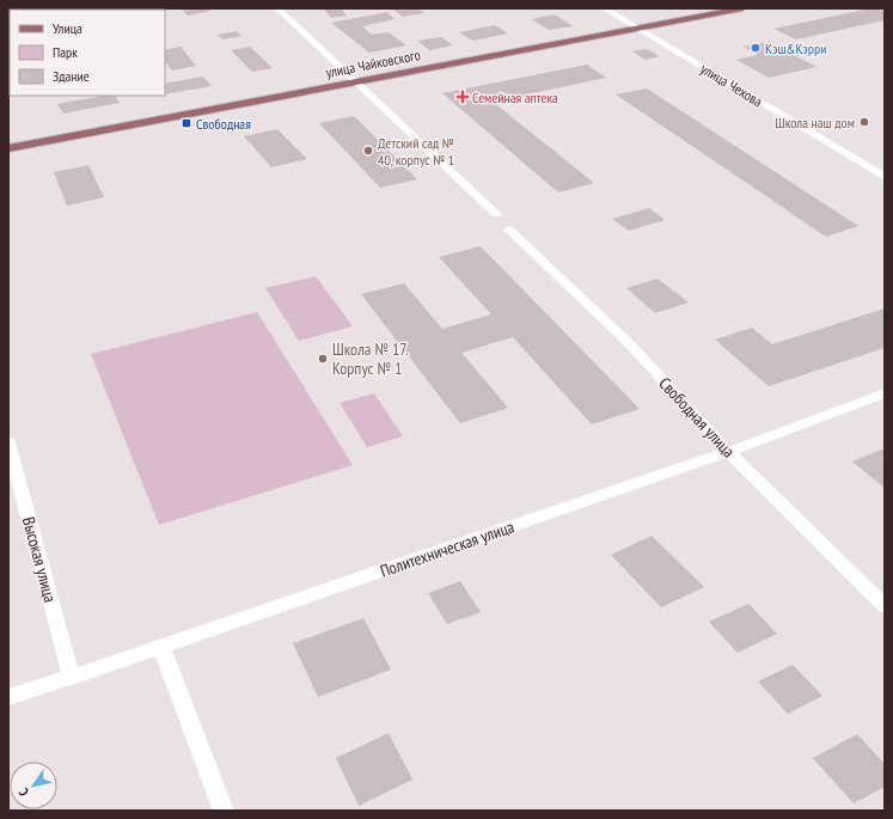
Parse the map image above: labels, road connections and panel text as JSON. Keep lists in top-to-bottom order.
{
  "streets": {
    "main road": ["улица Чайковского"],
    "street": [
      "улица Чехова",
      "Свободная улица",
      "Политехническая улица",
      "Высокая улица"
    ]
  },
  "crossings": [
    ["улица Чайковского", "улица Чехова"],
    ["Свободная улица", "Политехническая улица"],
    ["Политехническая улица", "Высокая улица"]
  ],
  "places": {
    "other": [
      "Кэш&Кэрри",
      "Школа наш дом",
      "Детский сад № 40, корпус № 1",
      "Школа № 17. Корпус № 1"
    ],
    "health": ["Семейная аптека"],
    "transit": ["Свободная"]
  },
  "legend": ["Улица", "Парк", "Здание"],
  "north": "bottom left"
}
